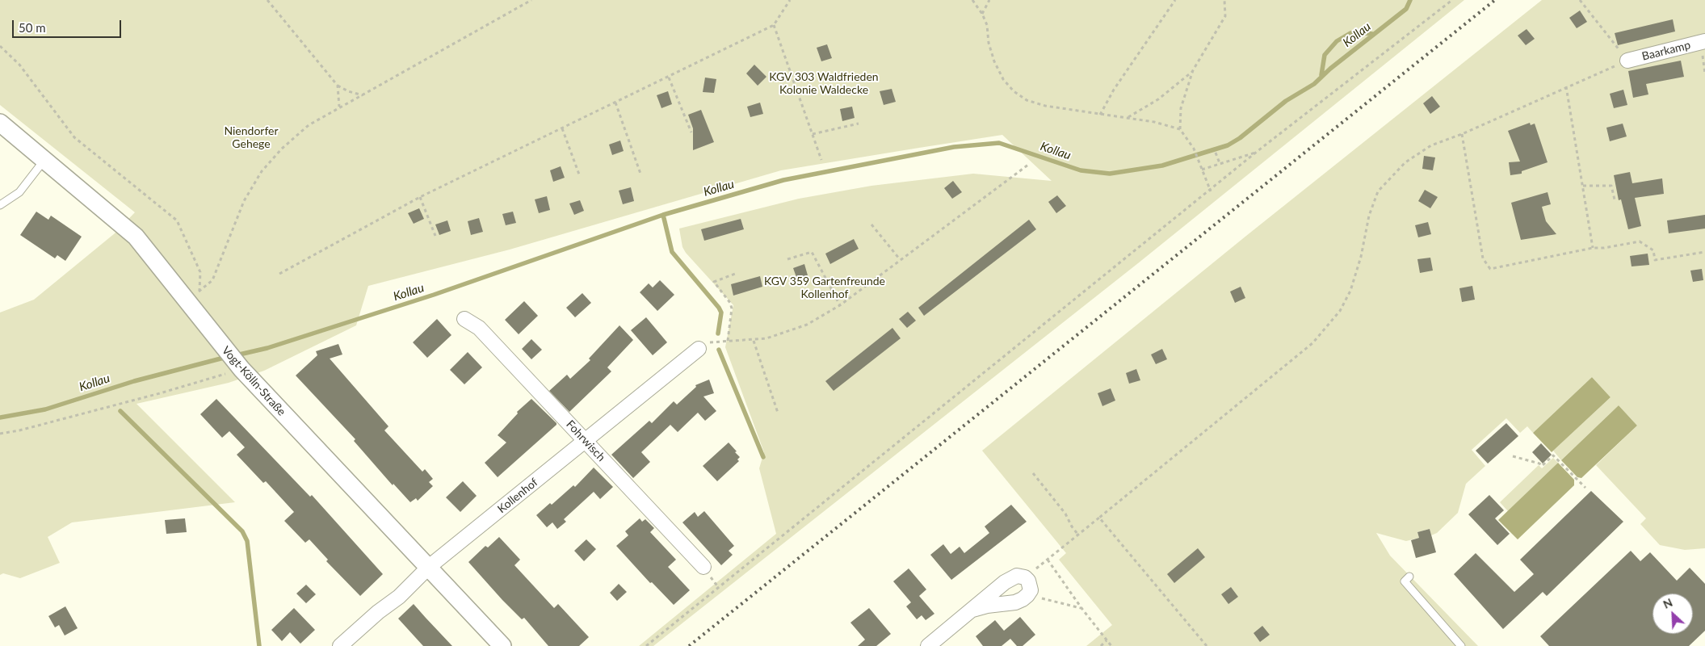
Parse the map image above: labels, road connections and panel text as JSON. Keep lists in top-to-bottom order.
{
  "streets": {
    "street": [
      "Baarkamp",
      "Vogt-Kölln-Straße",
      "Fohrwisch",
      "Kollenhof"
    ]
  },
  "crossings": [
    ["Vogt-Kölln-Straße", "Kollenhof"],
    ["Fohrwisch", "Kollenhof"]
  ],
  "water": ["Kollau"],
  "parks": ["KGV 303 Waldfrieden Kolonie Waldecke", "Niendorfer Gehege", "KGV 359 Gartenfreunde Kollenhof"],
  "scale_bar": "50 m",
  "north": "top left"
}
